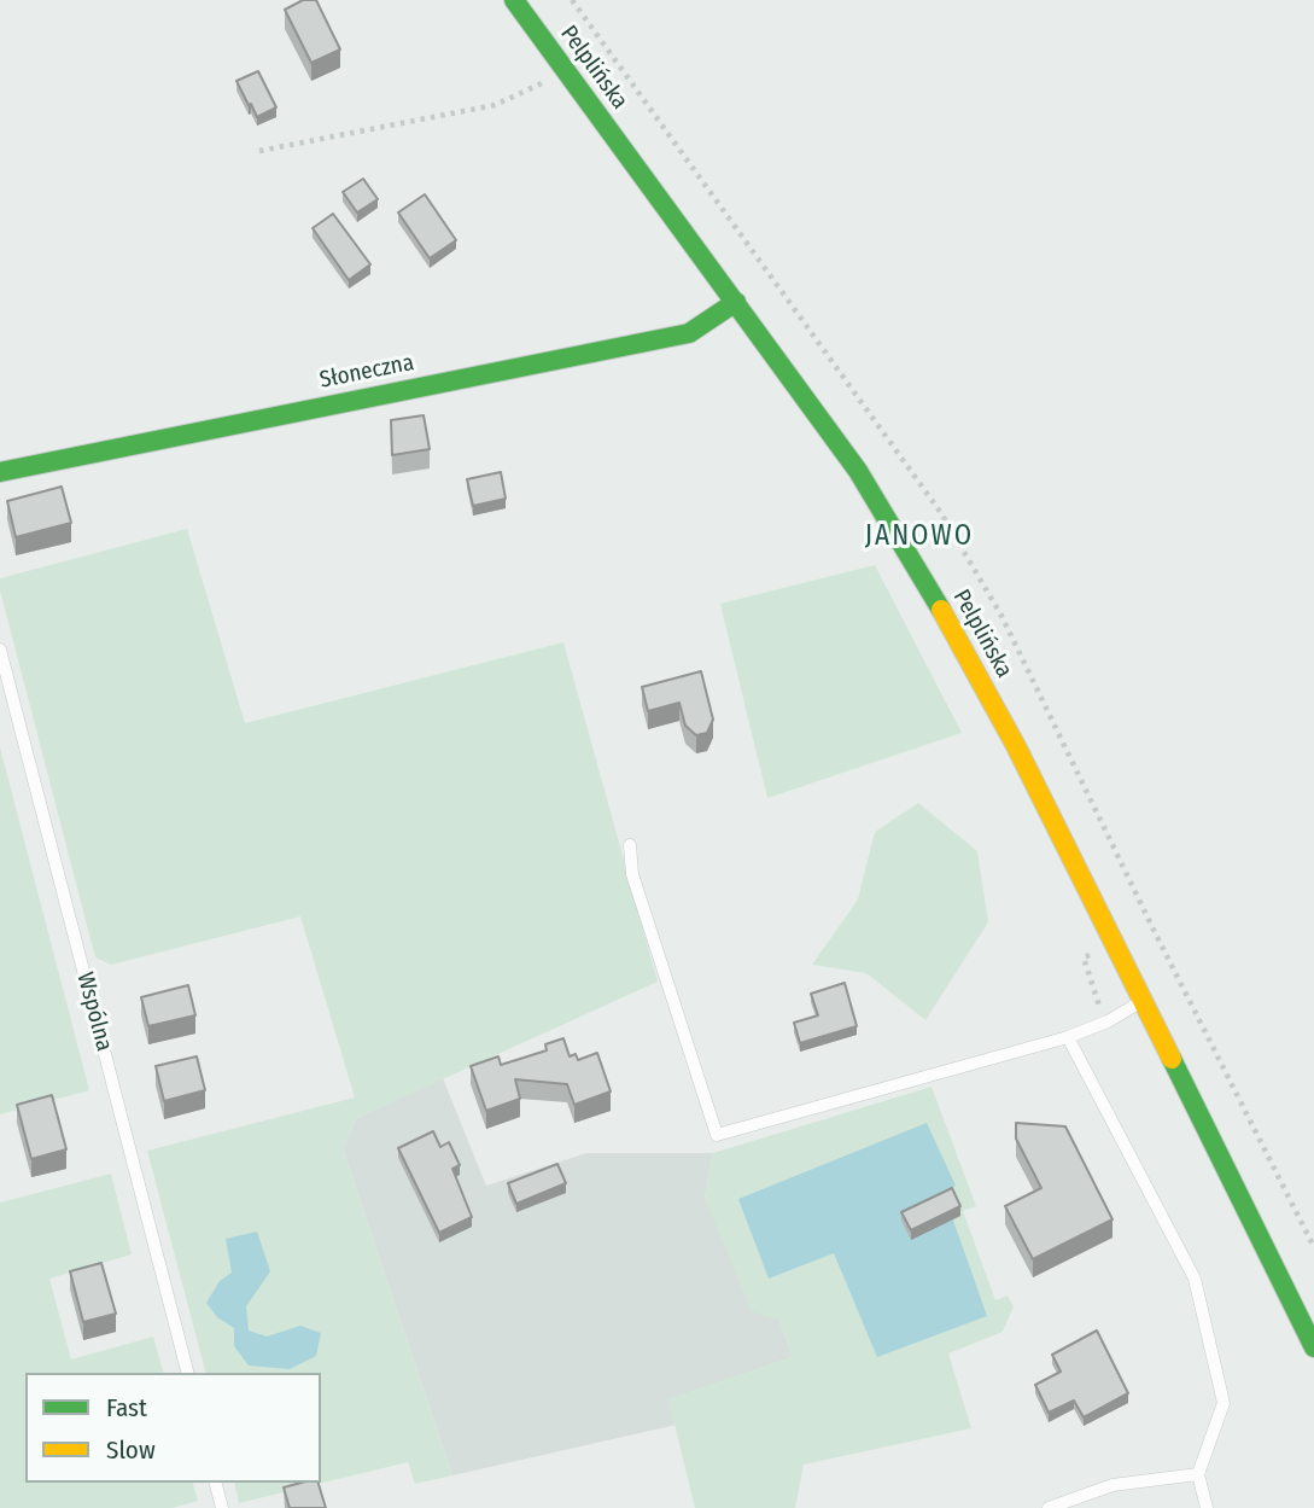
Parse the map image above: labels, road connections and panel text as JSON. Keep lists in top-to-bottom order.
{
  "streets": {
    "main road": ["Pelplińska", "Słoneczna"],
    "lane": ["Wspólna"]
  },
  "crossings": [
    ["Pelplińska", "Słoneczna"]
  ],
  "districts": ["JANOWO"],
  "legend": ["Fast", "Slow"]
}
